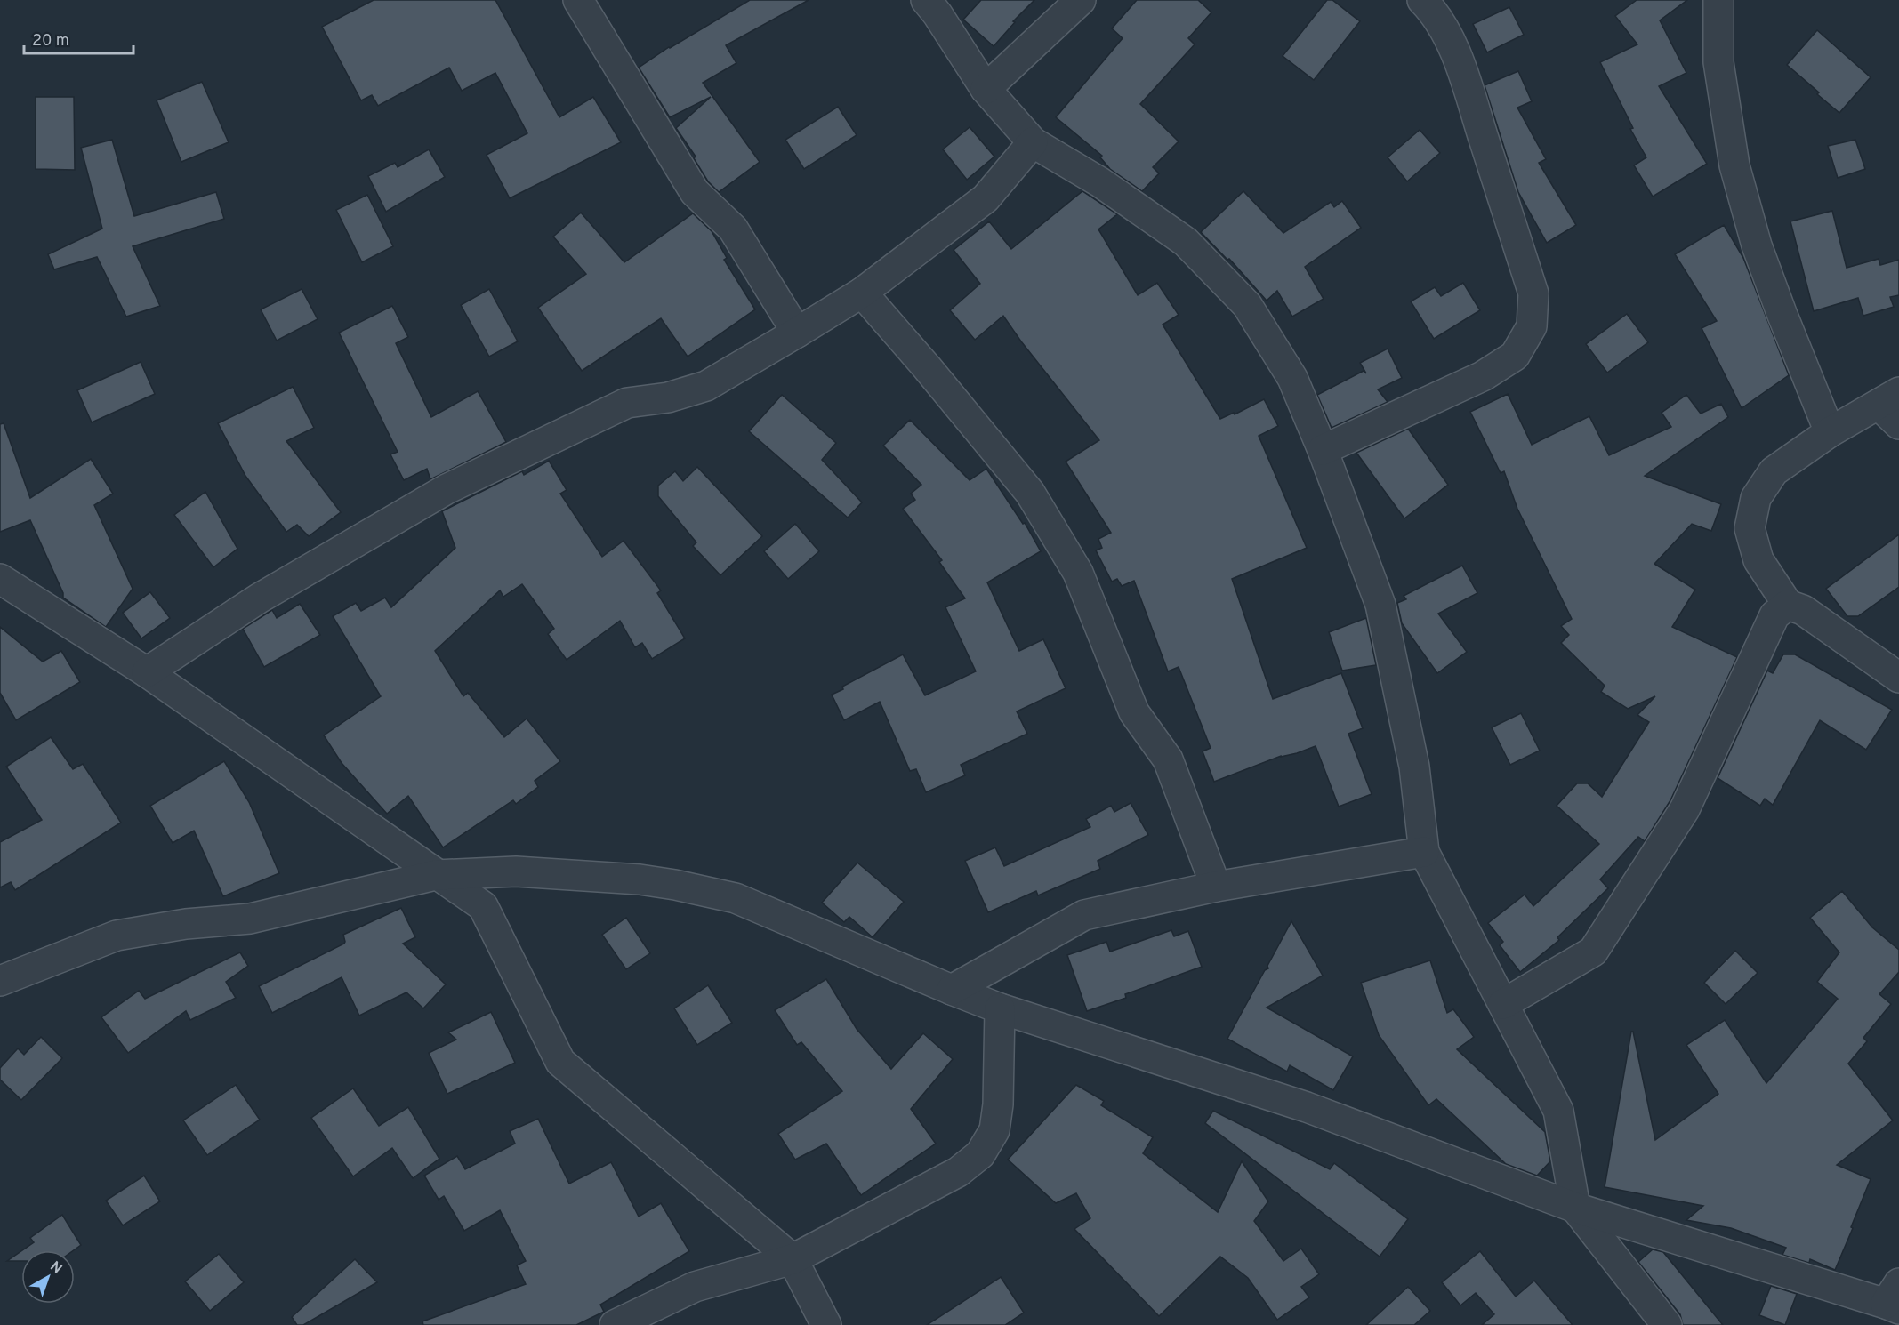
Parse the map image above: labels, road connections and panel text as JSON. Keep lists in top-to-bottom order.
{
  "scale_bar": "20 m",
  "north": "top right"
}
